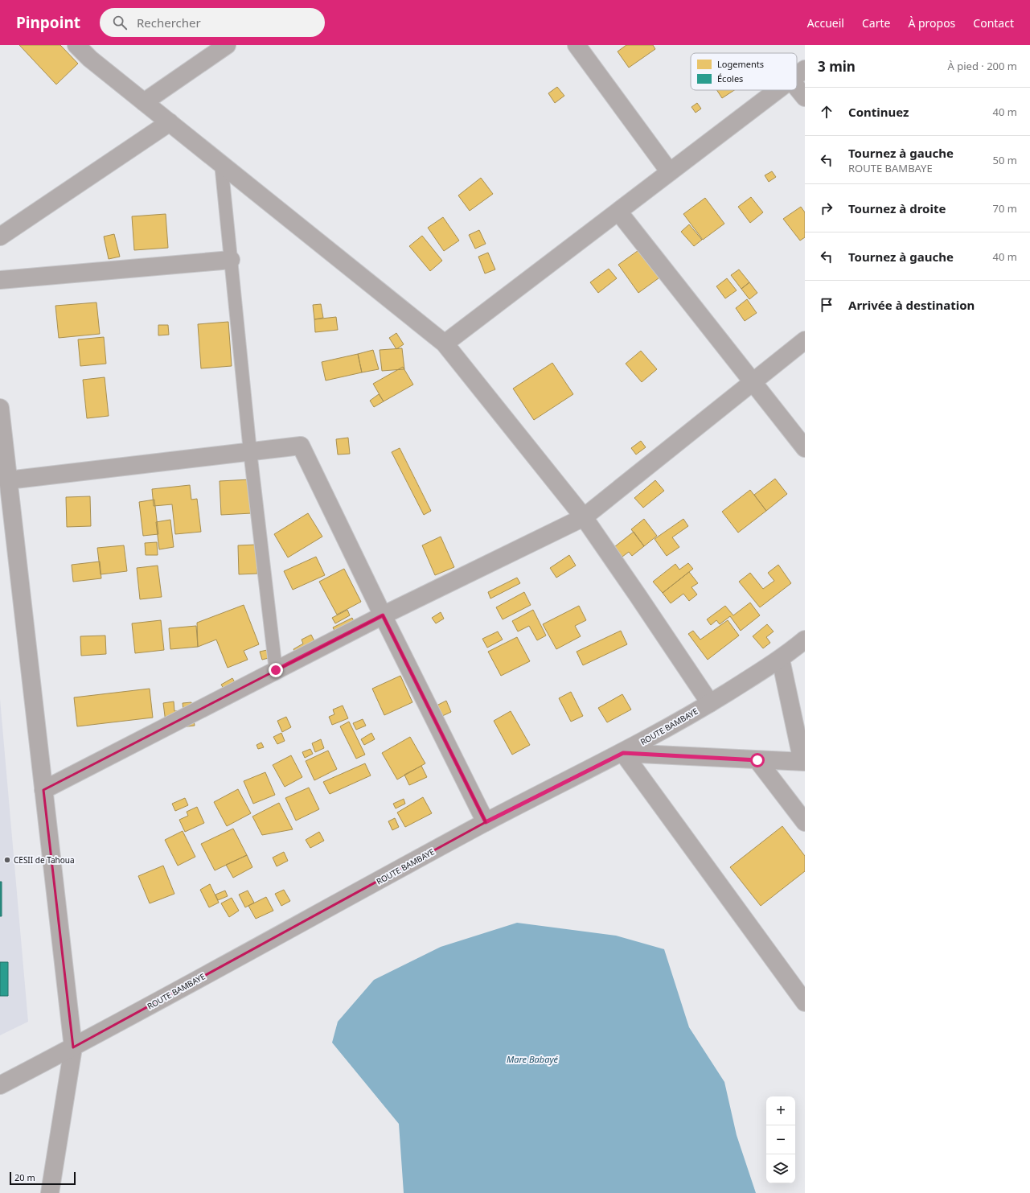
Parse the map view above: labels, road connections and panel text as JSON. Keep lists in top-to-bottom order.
{
  "streets": {
    "street": ["ROUTE BAMBAYE"]
  },
  "water": ["Mare Babayé"],
  "places": ["CESII de Tahoua"],
  "legend": ["Logements", "Écoles"],
  "scale_bar": "20 m",
  "page": {
    "header": "Pinpoint",
    "search": "Rechercher",
    "nav": [
      "Accueil",
      "Carte",
      "À propos",
      "Contact"
    ],
    "heading": ["3 min", "À pied · 200 m"],
    "list": [
      ["Continuez", "40 m"],
      ["Tournez à gauche", "ROUTE BAMBAYE", "50 m"],
      ["Tournez à droite", "70 m"],
      ["Tournez à gauche", "40 m"],
      "Arrivée à destination"
    ],
    "map_buttons": ["+", "−"],
    "scale": "20 m"
  }
}
